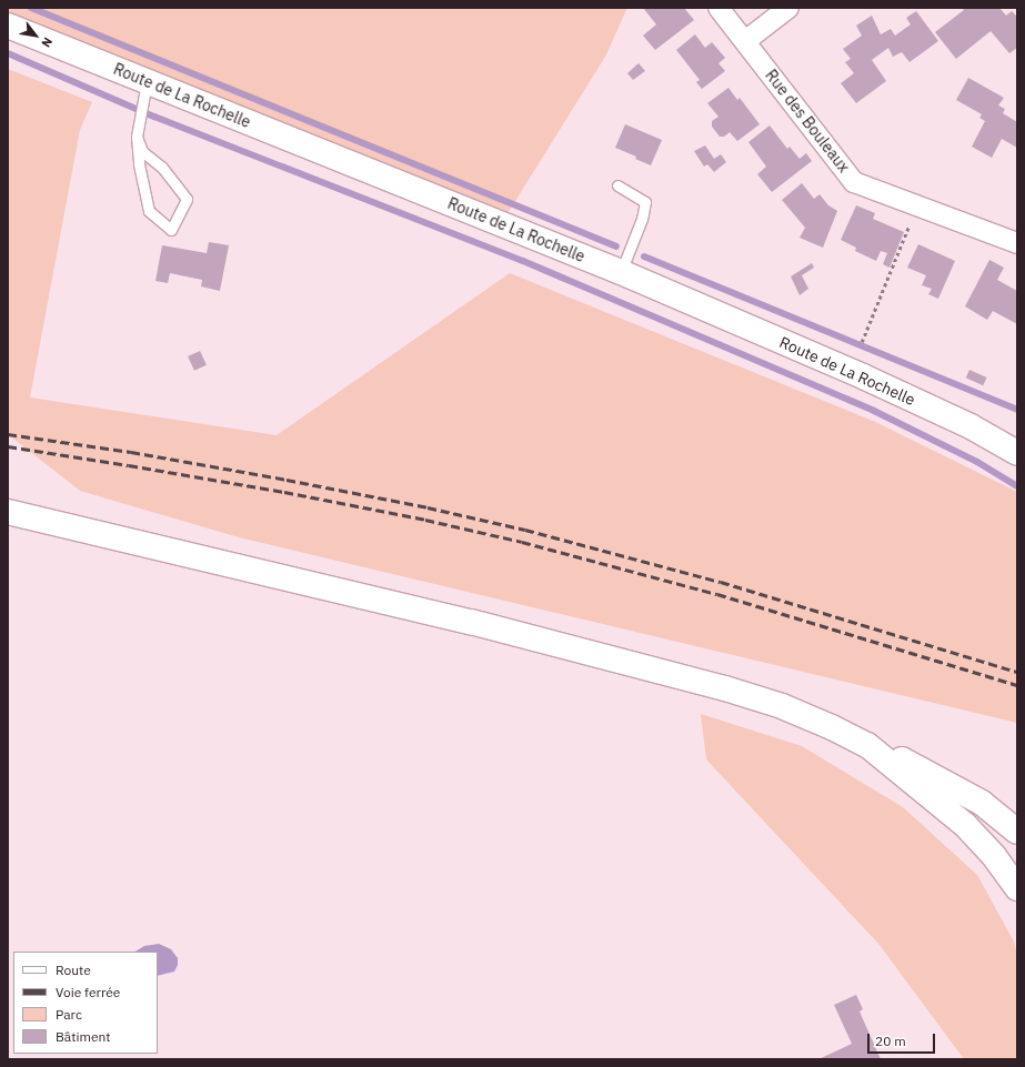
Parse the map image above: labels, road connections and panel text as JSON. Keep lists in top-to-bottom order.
{
  "streets": {
    "main road": ["Route de La Rochelle"],
    "street": ["Rue des Bouleaux"]
  },
  "legend": [
    "Route",
    "Voie ferrée",
    "Parc",
    "Bâtiment"
  ],
  "scale_bar": "20 m",
  "north": "bottom right"
}
